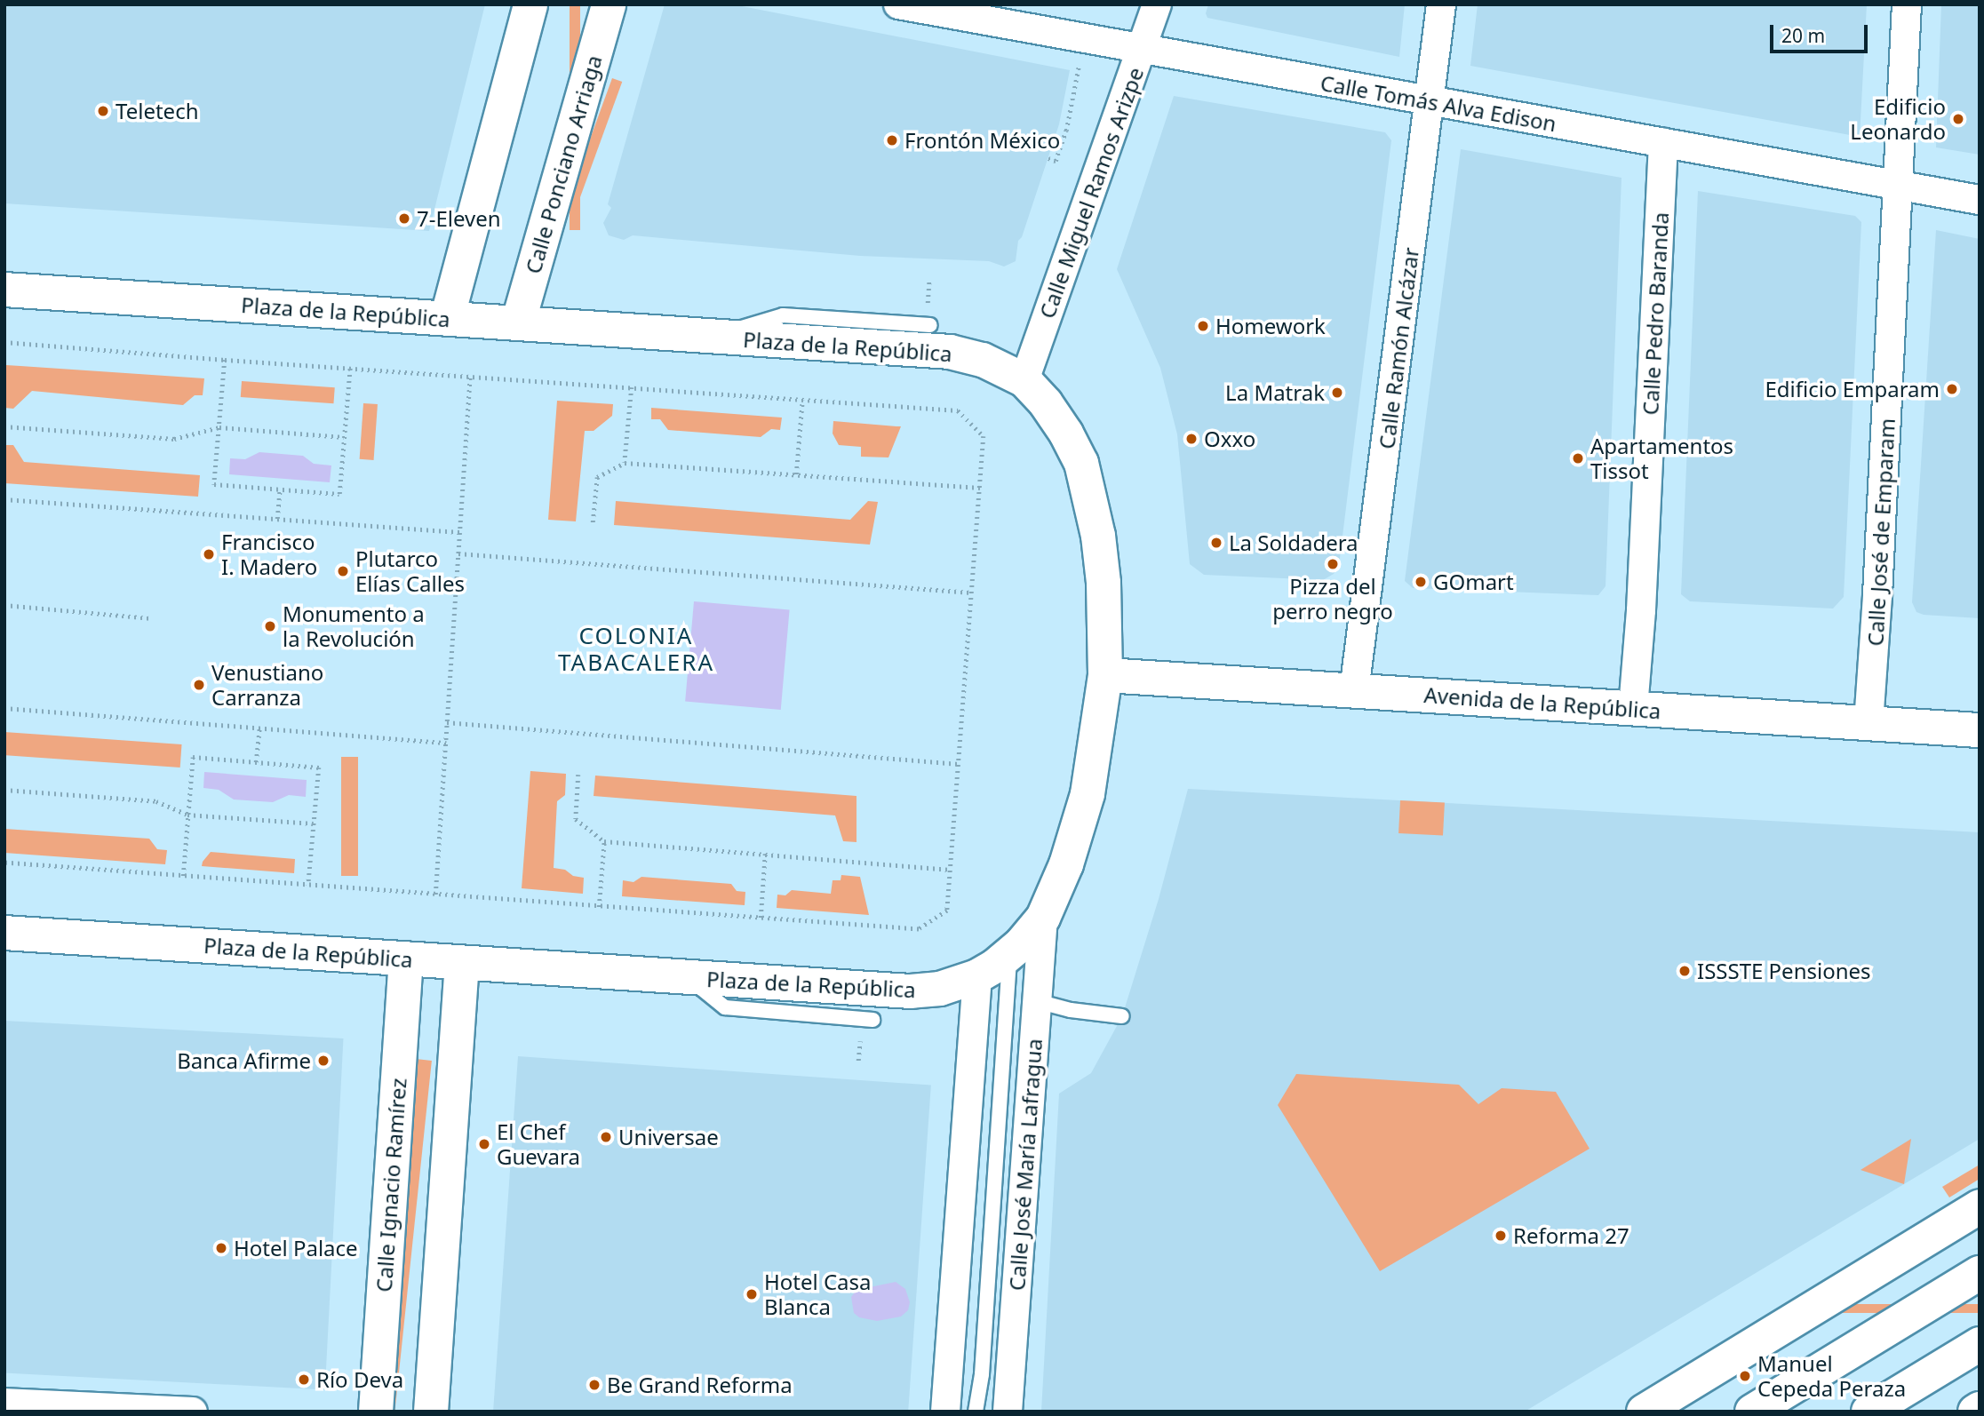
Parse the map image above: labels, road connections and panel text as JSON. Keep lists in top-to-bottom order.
{
  "streets": {
    "main road": [
      "Calle Ponciano Arriaga",
      "Plaza de la República",
      "Avenida de la República",
      "Calle Ignacio Ramírez"
    ],
    "street": [
      "Calle Tomás Alva Edison",
      "Calle Miguel Ramos Arizpe",
      "Calle Pedro Baranda",
      "Calle Ramón Alcázar",
      "Calle José de Emparam",
      "Calle José María Lafragua"
    ]
  },
  "crossings": [
    ["Calle Tomás Alva Edison", "Calle Miguel Ramos Arizpe"],
    ["Calle Tomás Alva Edison", "Calle Pedro Baranda"],
    ["Calle Tomás Alva Edison", "Calle Ramón Alcázar"],
    ["Calle Tomás Alva Edison", "Calle José de Emparam"],
    ["Calle Ponciano Arriaga", "Plaza de la República"],
    ["Calle Miguel Ramos Arizpe", "Plaza de la República"],
    ["Plaza de la República", "Avenida de la República"],
    ["Plaza de la República", "Calle José María Lafragua"],
    ["Plaza de la República", "Calle Ignacio Ramírez"],
    ["Calle Pedro Baranda", "Avenida de la República"],
    ["Calle Ramón Alcázar", "Avenida de la República"],
    ["Calle José de Emparam", "Avenida de la República"]
  ],
  "districts": ["COLONIA TABACALERA"],
  "places": [
    "Teletech",
    "Edificio Leonardo",
    "Frontón México",
    "7-Eleven",
    "Homework",
    "Edificio Emparam",
    "La Matrak",
    "Oxxo",
    "Apartamentos Tissot",
    "La Soldadera",
    "Francisco I. Madero",
    "Pizza del perro negro",
    "Plutarco Elías Calles",
    "GOmart",
    "Monumento a la Revolución",
    "Venustiano Carranza",
    "ISSSTE Pensiones",
    "Banca Afirme",
    "Universae",
    "El Chef Guevara",
    "Reforma 27",
    "Hotel Palace",
    "Hotel Casa Blanca",
    "Manuel Cepeda Peraza",
    "Río Deva",
    "Be Grand Reforma"
  ],
  "scale_bar": "20 m"
}
